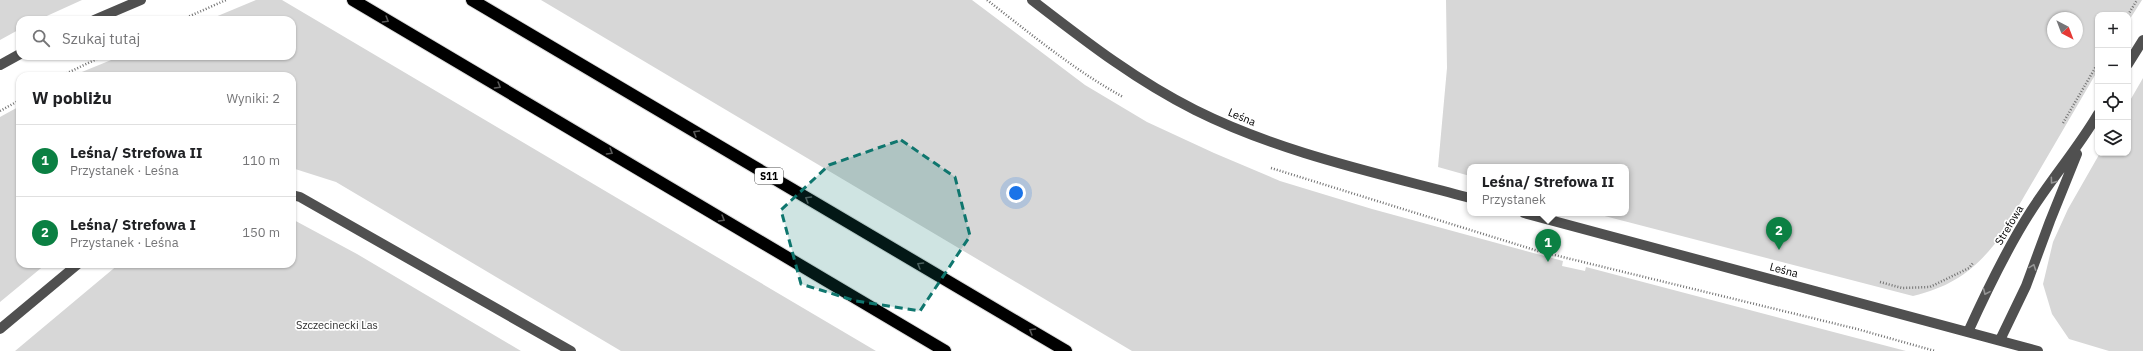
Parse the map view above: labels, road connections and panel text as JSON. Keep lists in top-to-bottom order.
{
  "streets": {
    "highway": ["S11"],
    "street": ["Leśna", "Strefowa"]
  },
  "crossings": [
    ["Leśna", "Strefowa"]
  ],
  "parks": ["Szczecinecki Las"],
  "north": "bottom right",
  "page": {
    "map_buttons": ["+", "−"],
    "search": "Szukaj tutaj",
    "heading": ["W pobliżu", "Wyniki: 2"],
    "list": [
      {
        "mark": "1",
        "name": "Leśna/ Strefowa II",
        "note": "Przystanek · Leśna",
        "value": "110 m"
      },
      {
        "mark": "2",
        "name": "Leśna/ Strefowa I",
        "note": "Przystanek · Leśna",
        "value": "150 m"
      }
    ],
    "popup": ["Leśna/ Strefowa II", "Przystanek"],
    "pins": ["2", "1"]
  }
}
